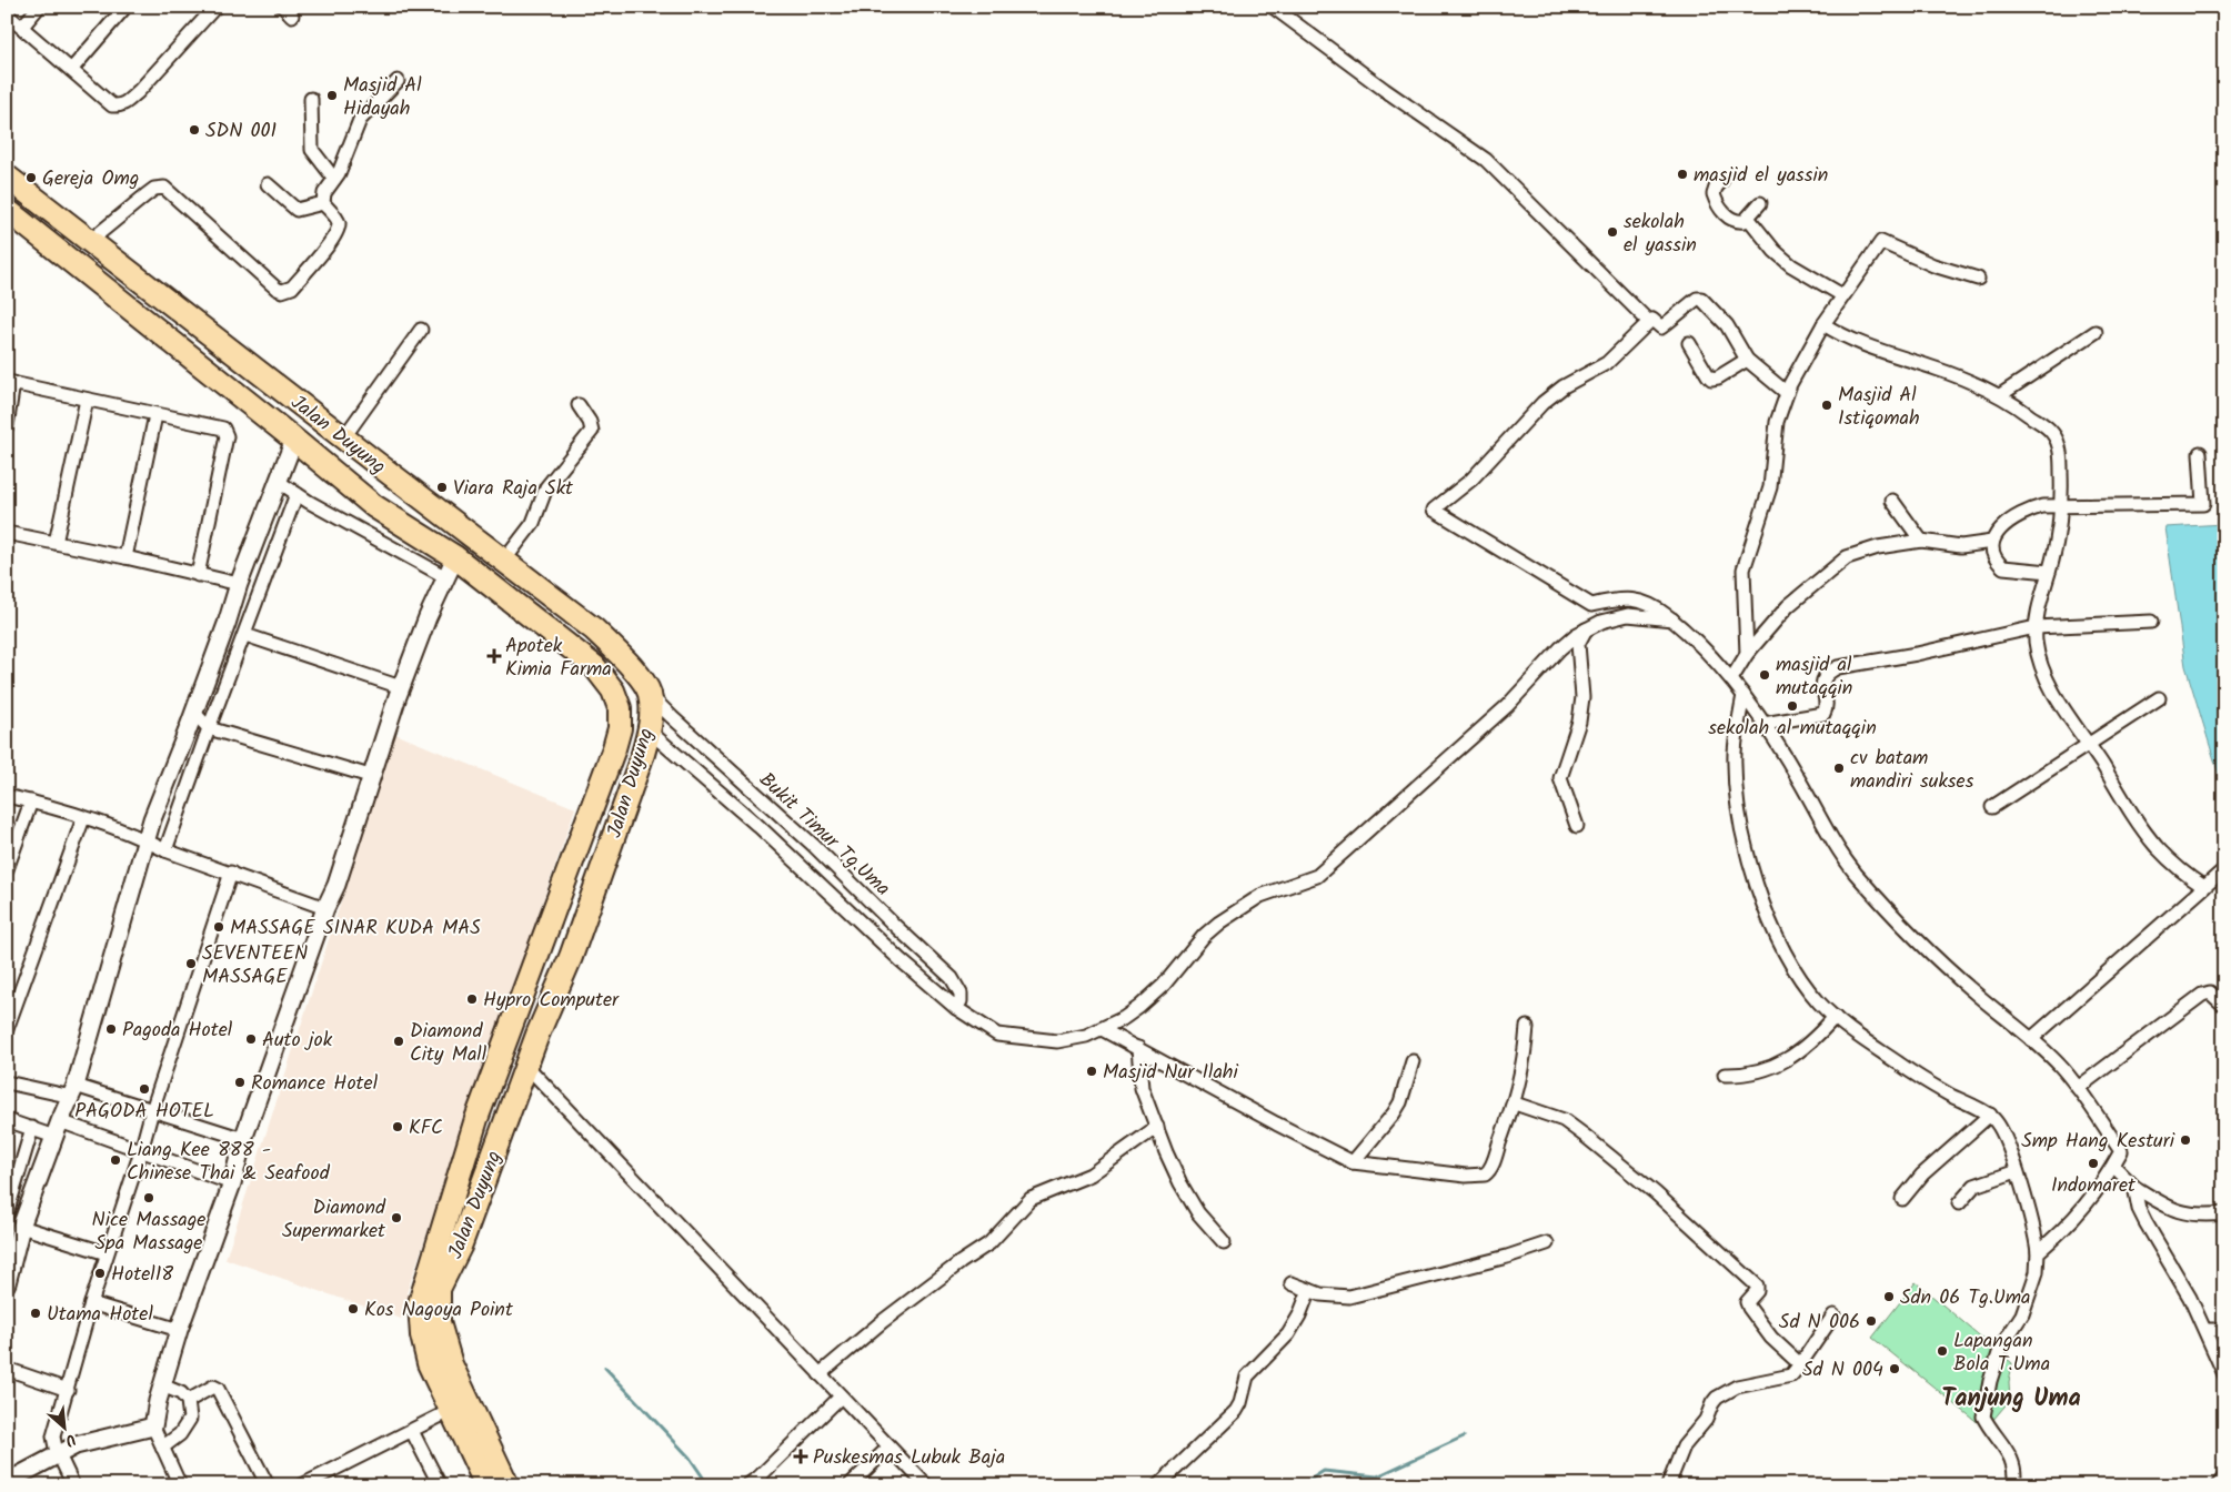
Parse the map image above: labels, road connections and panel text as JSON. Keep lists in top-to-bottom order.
{
  "streets": {
    "highway": ["Jalan Duyung"],
    "street": ["Bukit Timur Tg.Uma"]
  },
  "crossings": [
    ["Jalan Duyung", "Bukit Timur Tg.Uma"]
  ],
  "districts": ["Tanjung Uma"],
  "places": {
    "other": [
      "Masjid Al Hidayah",
      "SDN 001",
      "masjid el yassin",
      "Gereja Omg",
      "sekolah el yassin",
      "Masjid Al Istiqomah",
      "Viara Raja Skt",
      "masjid al mutaqqin",
      "sekolah al mutaqqin",
      "cv batam mandiri sukses",
      "MASSAGE SINAR KUDA MAS",
      "SEVENTEEN MASSAGE",
      "Hypro Computer",
      "Pagoda Hotel",
      "Auto jok",
      "Diamond City Mall",
      "Masjid Nur Ilahi",
      "Romance Hotel",
      "PAGODA HOTEL",
      "KFC",
      "Smp Hang Kesturi",
      "Liang Kee 888 - Chinese Thai & Seafood",
      "Indomaret",
      "Nice Massage Spa Massage",
      "Diamond Supermarket",
      "Hotel18",
      "Sdn 06 Tg.Uma",
      "Kos Nagoya Point",
      "Utama Hotel",
      "Sd N 006",
      "Lapangan Bola T.Uma",
      "Sd N 004"
    ],
    "health": ["Apotek Kimia Farma", "Puskesmas Lubuk Baja"]
  },
  "north": "bottom right"
}
